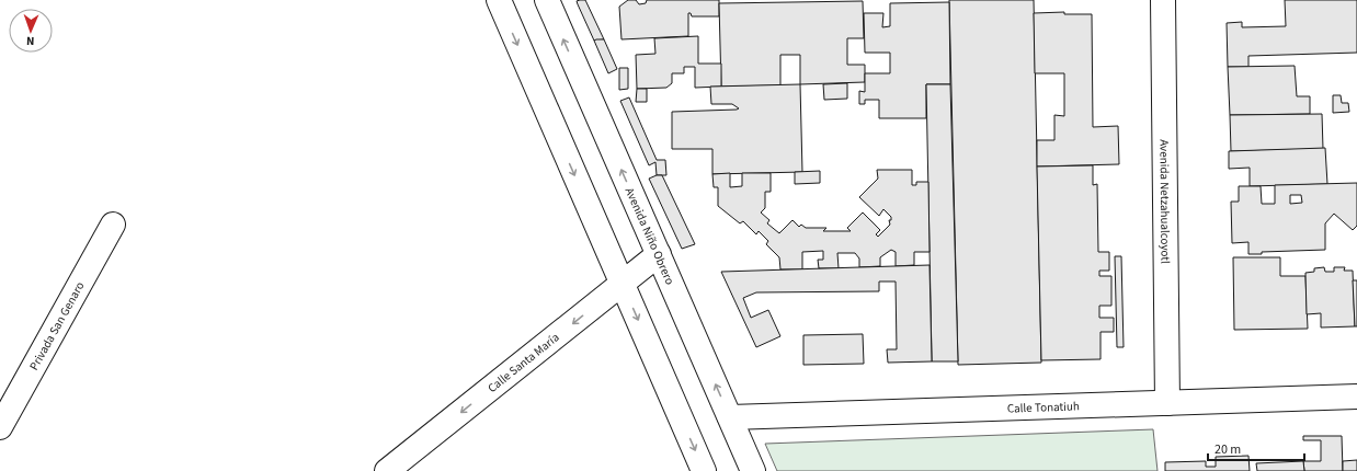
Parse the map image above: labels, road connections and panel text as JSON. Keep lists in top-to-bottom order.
{
  "streets": {
    "street": [
      "Avenida Netzahualcoyotl",
      "Avenida Niño Obrero",
      "Privada San Genaro",
      "Calle Santa María",
      "Calle Tonatiuh"
    ]
  },
  "crossings": [
    ["Avenida Netzahualcoyotl", "Calle Tonatiuh"],
    ["Avenida Niño Obrero", "Calle Santa María"],
    ["Avenida Niño Obrero", "Calle Tonatiuh"]
  ],
  "one_way": ["Calle Santa María"],
  "scale_bar": "20 m",
  "north": "bottom"
}
